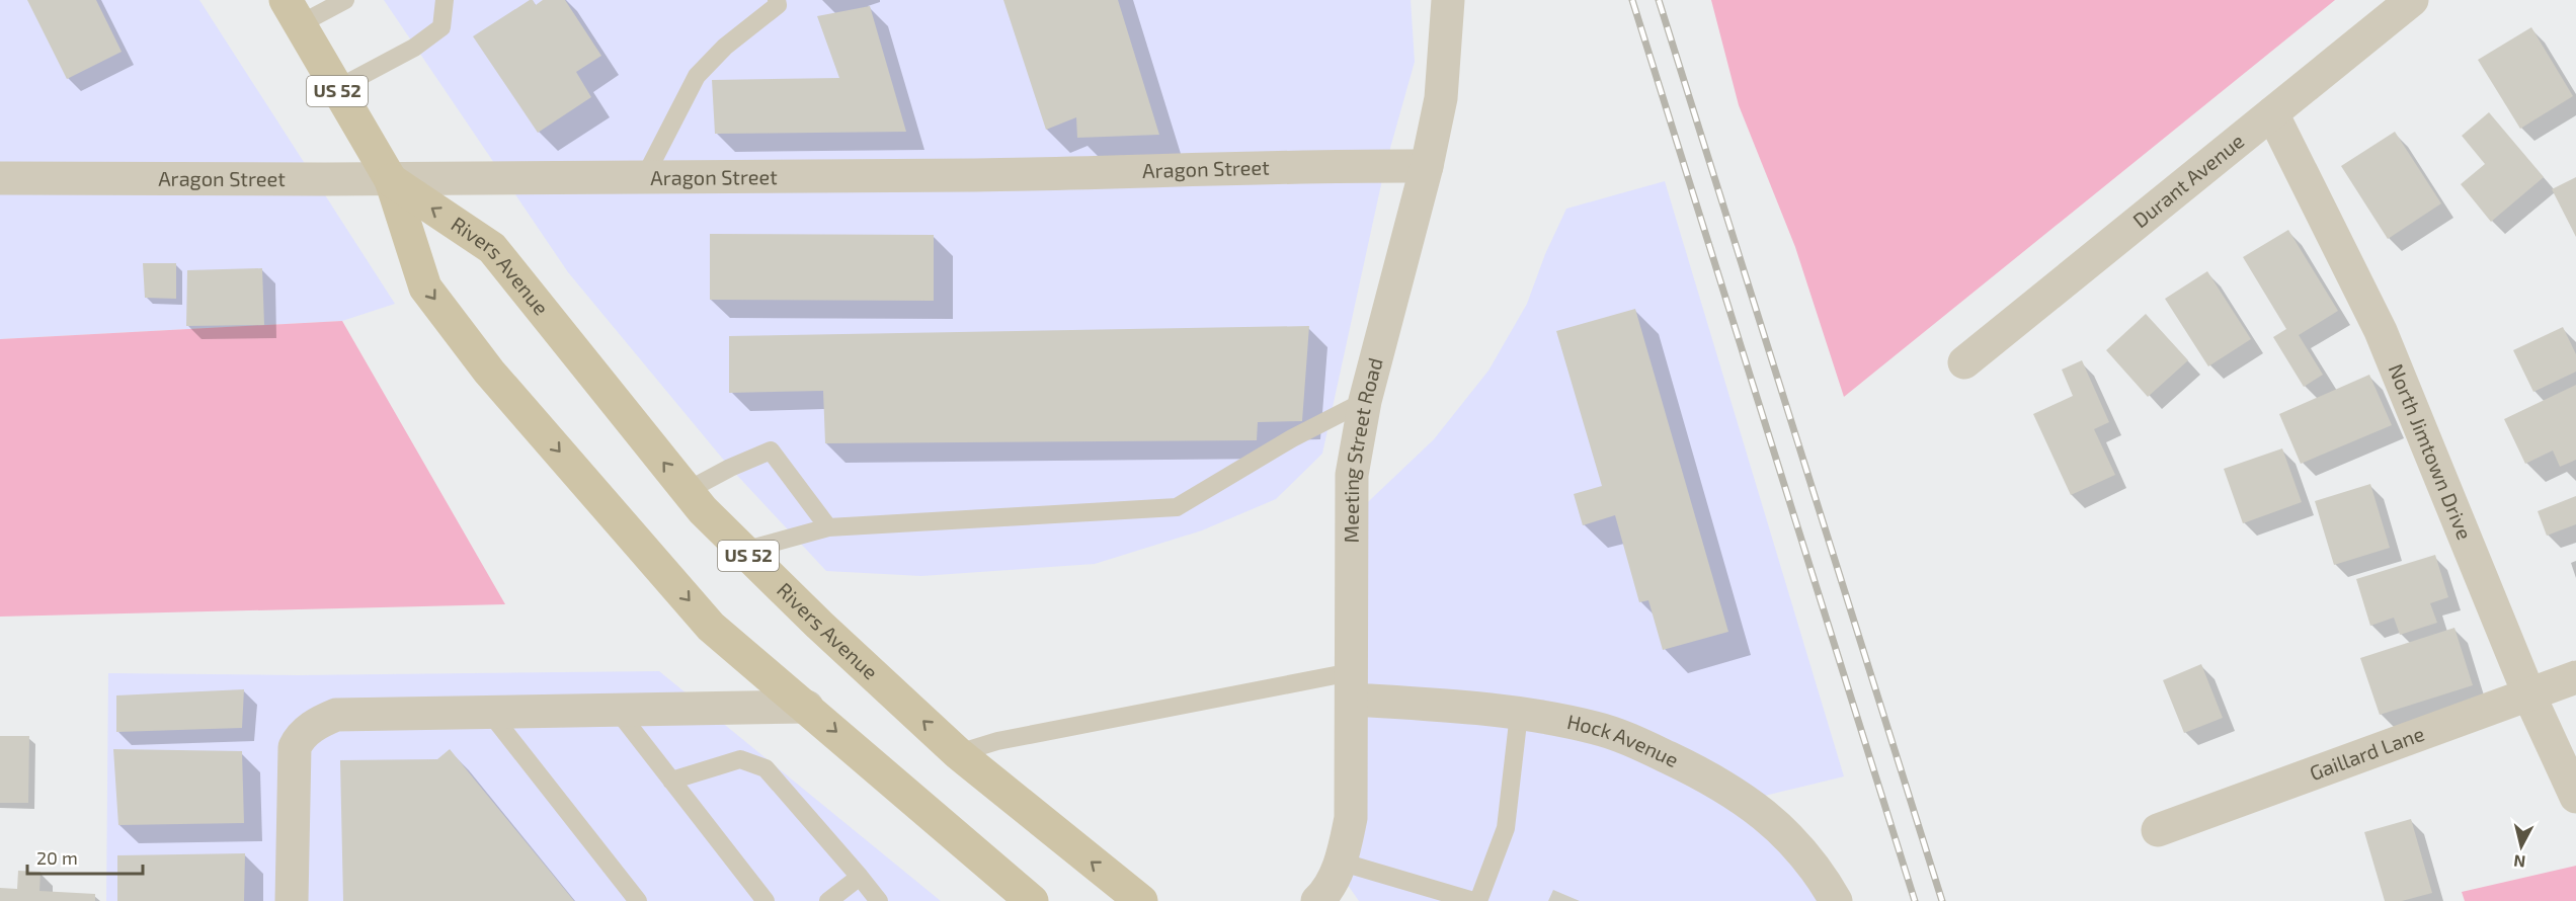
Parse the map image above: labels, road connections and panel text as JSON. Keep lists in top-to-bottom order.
{
  "streets": {
    "main road": ["US 52", "Rivers Avenue"],
    "street": [
      "Aragon Street",
      "Durant Avenue",
      "Meeting Street Road",
      "North Jimtown Drive",
      "Hock Avenue",
      "Gaillard Lane"
    ]
  },
  "crossings": [
    ["Aragon Street", "Rivers Avenue"],
    ["Aragon Street", "Meeting Street Road"],
    ["Durant Avenue", "North Jimtown Drive"],
    ["Meeting Street Road", "Hock Avenue"],
    ["North Jimtown Drive", "Gaillard Lane"]
  ],
  "scale_bar": "20 m",
  "north": "bottom"
}
